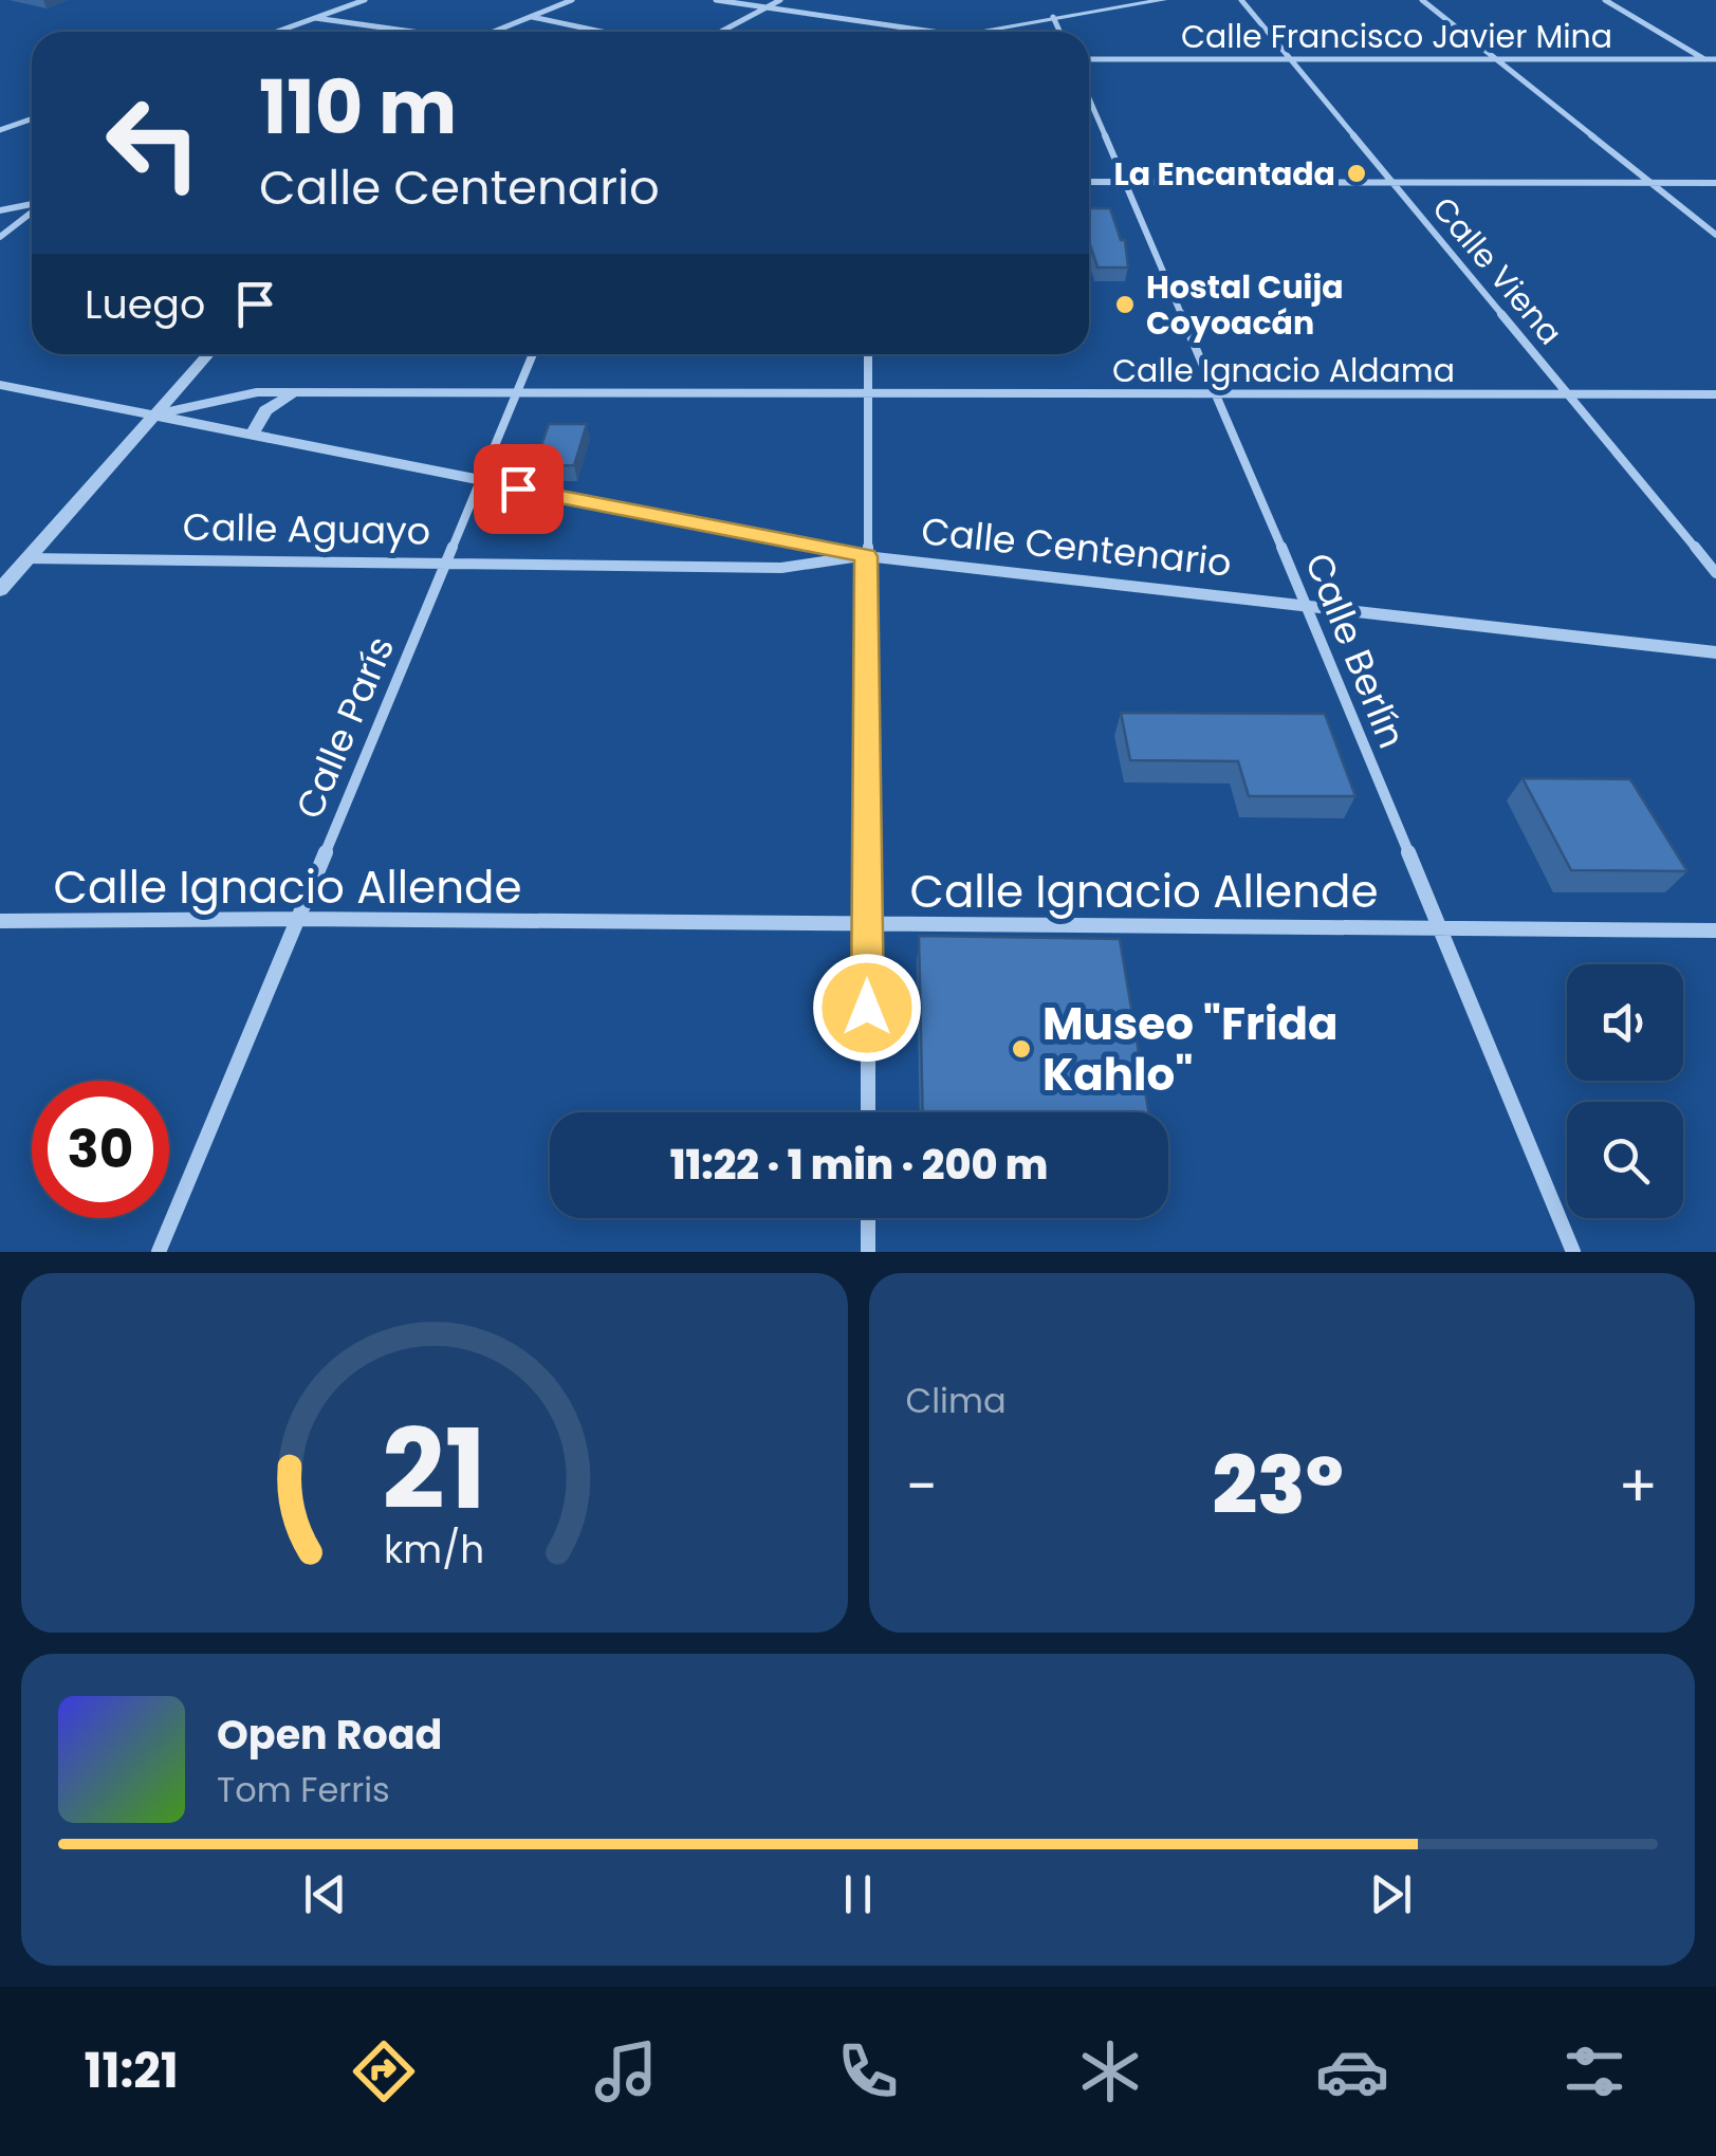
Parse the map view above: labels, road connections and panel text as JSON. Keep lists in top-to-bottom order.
{
  "streets": {
    "street": [
      "Calle Francisco Javier Mina",
      "Calle Viena",
      "Calle Ignacio Aldama",
      "Calle Aguayo",
      "Calle Centenario",
      "Calle Berlín",
      "Calle París",
      "Calle Ignacio Allende"
    ]
  },
  "crossings": [
    ["Calle Francisco Javier Mina", "Calle Viena"],
    ["Calle Viena", "Calle Ignacio Aldama"],
    ["Calle Ignacio Aldama", "Calle Centenario"],
    ["Calle Ignacio Aldama", "Calle Berlín"],
    ["Calle Ignacio Aldama", "Calle París"],
    ["Calle Aguayo", "Calle Centenario"],
    ["Calle Aguayo", "Calle París"],
    ["Calle Centenario", "Calle Berlín"],
    ["Calle Centenario", "Calle París"],
    ["Calle Berlín", "Calle Ignacio Allende"],
    ["Calle París", "Calle Ignacio Allende"]
  ],
  "places": ["La Encantada", "Hostal Cuija Coyoacán", "Museo \"Frida Kahlo\""],
  "page": {
    "turn": ["110 m", "Calle Centenario"],
    "then": "Luego",
    "limit": "30",
    "trip": "11:22 · 1 min · 200 m",
    "tile": "Clima",
    "heat": ["−", "23°", "+"],
    "song": ["Open Road", "Tom Ferris"],
    "tabs": "11:21",
    "gauge": ["21", "km/h"]
  }
}
